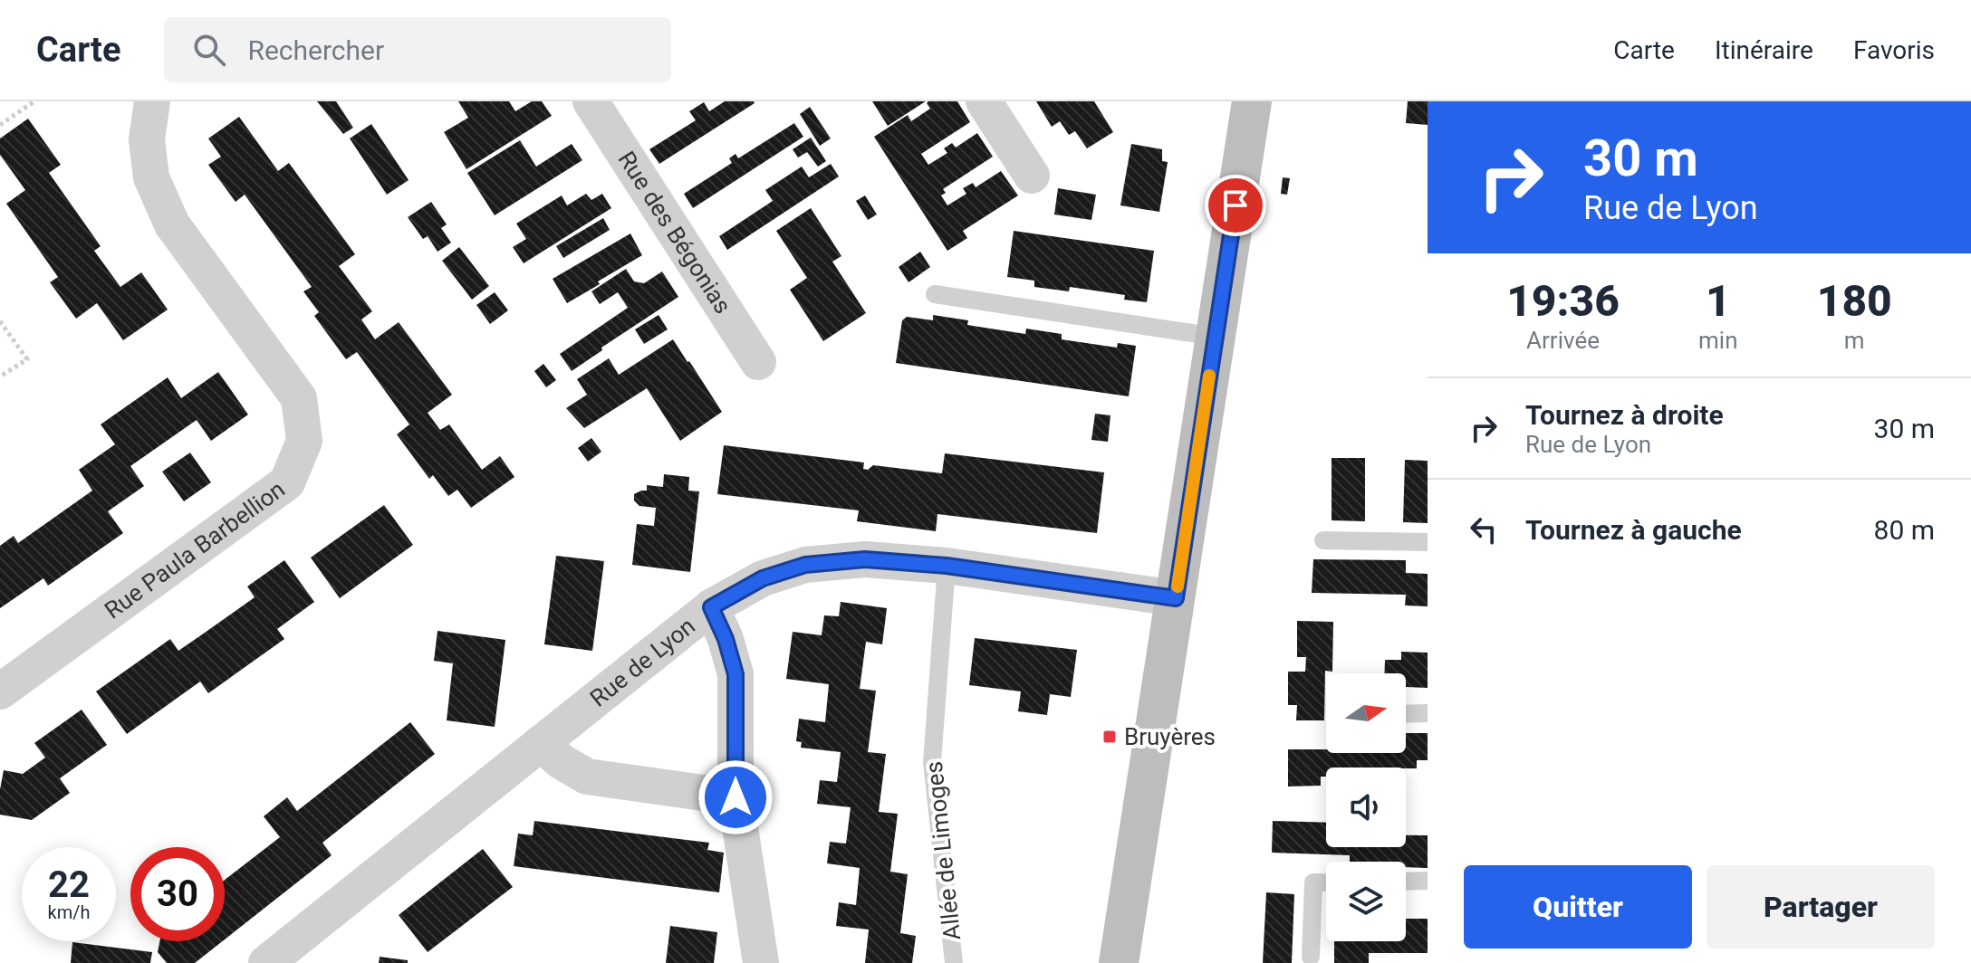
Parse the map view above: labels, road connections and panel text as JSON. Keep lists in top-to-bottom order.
{
  "streets": {
    "street": ["Rue des Bégonias", "Rue Paula Barbellion", "Rue de Lyon"],
    "lane": ["Allée de Limoges"]
  },
  "crossings": [
    ["Rue de Lyon", "Allée de Limoges"]
  ],
  "places": {
    "transit": ["Bruyères"]
  },
  "north": "right",
  "page": {
    "header": "Carte",
    "search": "Rechercher",
    "nav": ["Carte", "Itinéraire", "Favoris"],
    "turn": ["30 m", "Rue de Lyon"],
    "eta": [
      "19:36",
      "Arrivée",
      "1",
      "min",
      "180",
      "m"
    ],
    "list": [
      {
        "name": "Tournez à droite",
        "note": "Rue de Lyon",
        "value": "30 m"
      },
      {
        "name": "Tournez à gauche",
        "value": "80 m"
      }
    ],
    "speed": "22 km/h",
    "limit": "30",
    "buttons": ["Quitter", "Partager"]
  }
}
